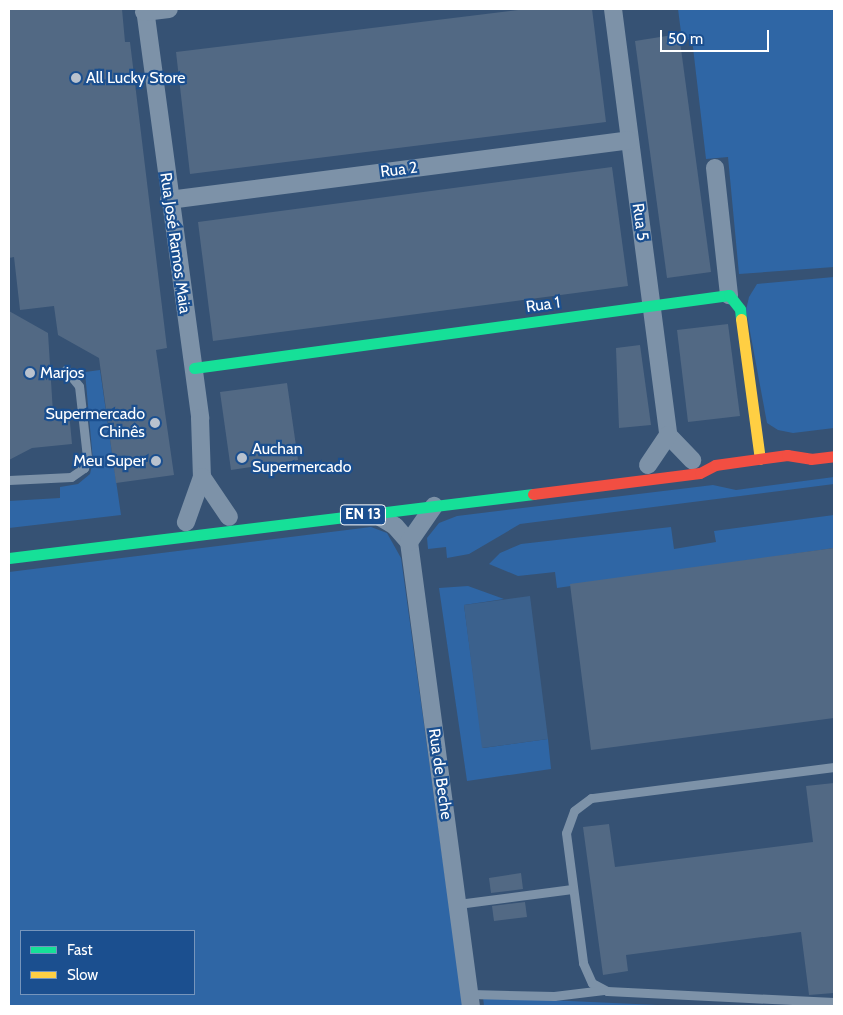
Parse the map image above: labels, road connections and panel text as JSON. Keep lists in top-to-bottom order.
{
  "streets": {
    "main road": ["Rua 1", "EN 13"],
    "street": [
      "Rua 2",
      "Rua 5",
      "Rua José Ramos Maia",
      "Rua de Beche"
    ]
  },
  "crossings": [
    ["Rua 2", "Rua 5"],
    ["Rua 2", "Rua José Ramos Maia"],
    ["Rua 5", "Rua 1"],
    ["Rua José Ramos Maia", "Rua 1"]
  ],
  "places": [
    "All Lucky Store",
    "Marjos",
    "Supermercado Chinês",
    "Auchan Supermercado",
    "Meu Super"
  ],
  "legend": ["Fast", "Slow"],
  "scale_bar": "50 m"
}
